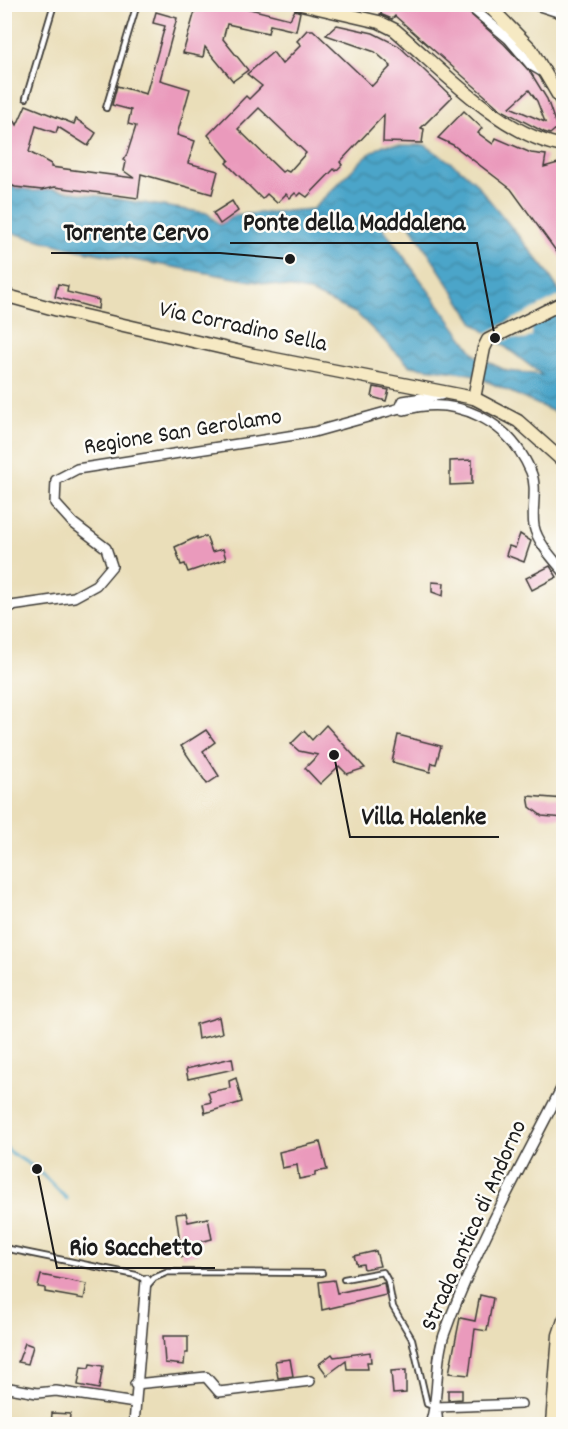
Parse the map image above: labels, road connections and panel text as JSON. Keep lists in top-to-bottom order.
{
  "streets": {
    "main road": ["Via Corradino Sella"],
    "street": ["Regione San Gerolamo", "Strada antica di Andorno"]
  },
  "places": [
    "Torrente Cervo",
    "Ponte della Maddalena",
    "Villa Halenke",
    "Rio Sacchetto"
  ]
}
